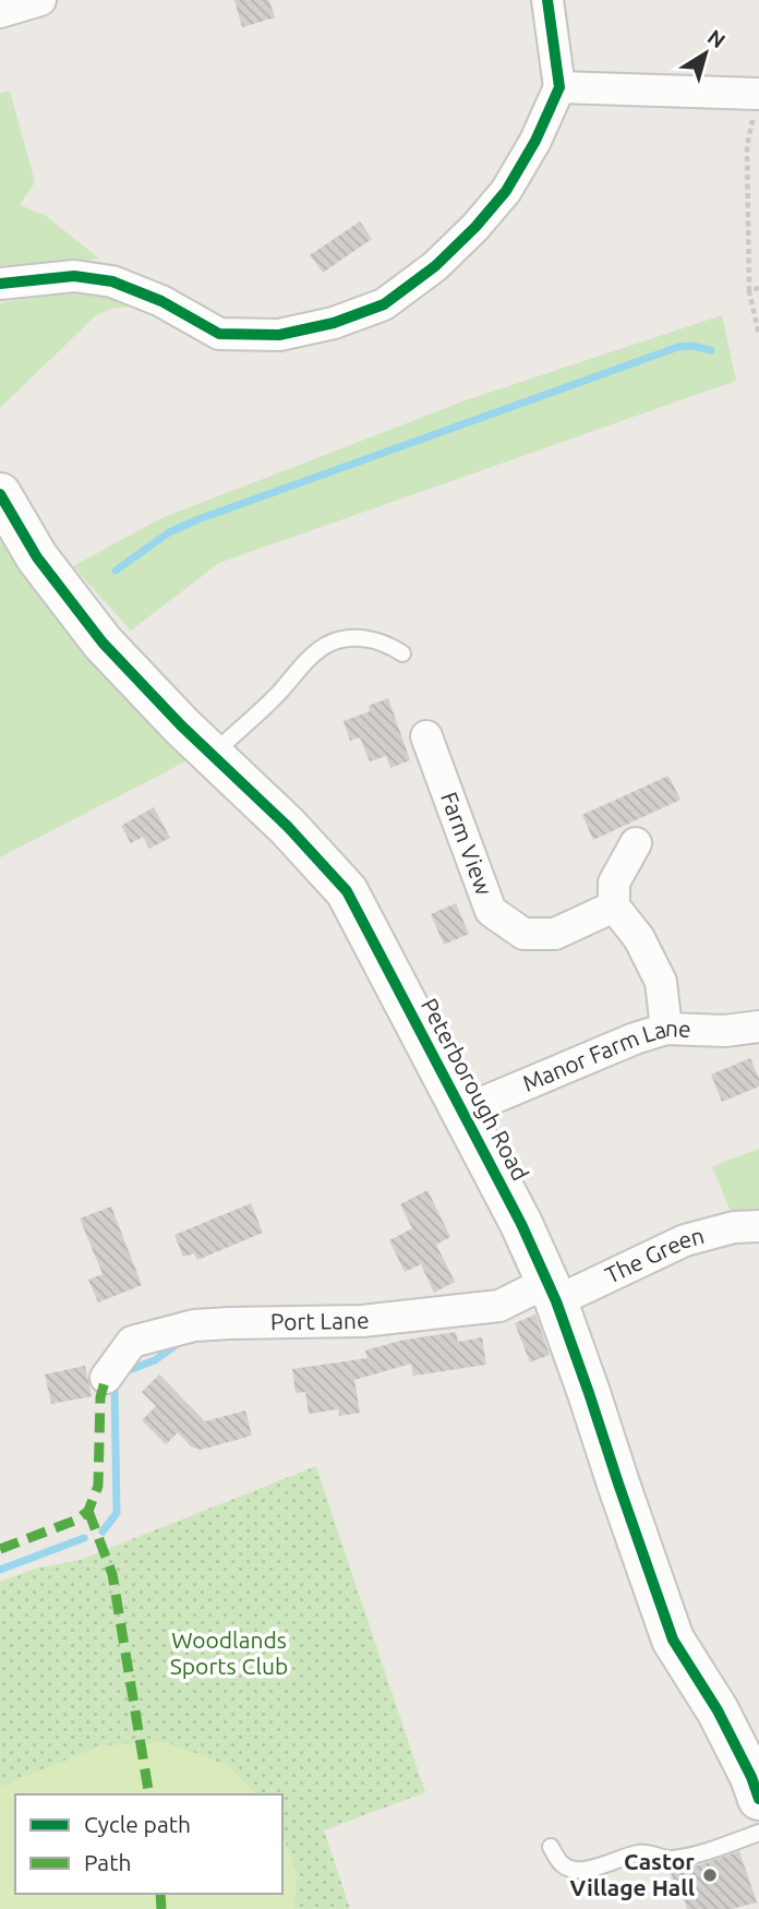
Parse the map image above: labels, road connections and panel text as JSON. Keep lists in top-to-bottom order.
{
  "streets": {
    "street": [
      "Farm View",
      "Manor Farm Lane",
      "Peterborough Road",
      "The Green",
      "Port Lane"
    ]
  },
  "crossings": [
    ["Manor Farm Lane", "Peterborough Road"],
    ["Peterborough Road", "The Green"],
    ["Peterborough Road", "Port Lane"],
    ["The Green", "Port Lane"]
  ],
  "parks": ["Woodlands Sports Club"],
  "places": ["Castor Village Hall"],
  "legend": ["Cycle path", "Path"],
  "north": "top right"
}
